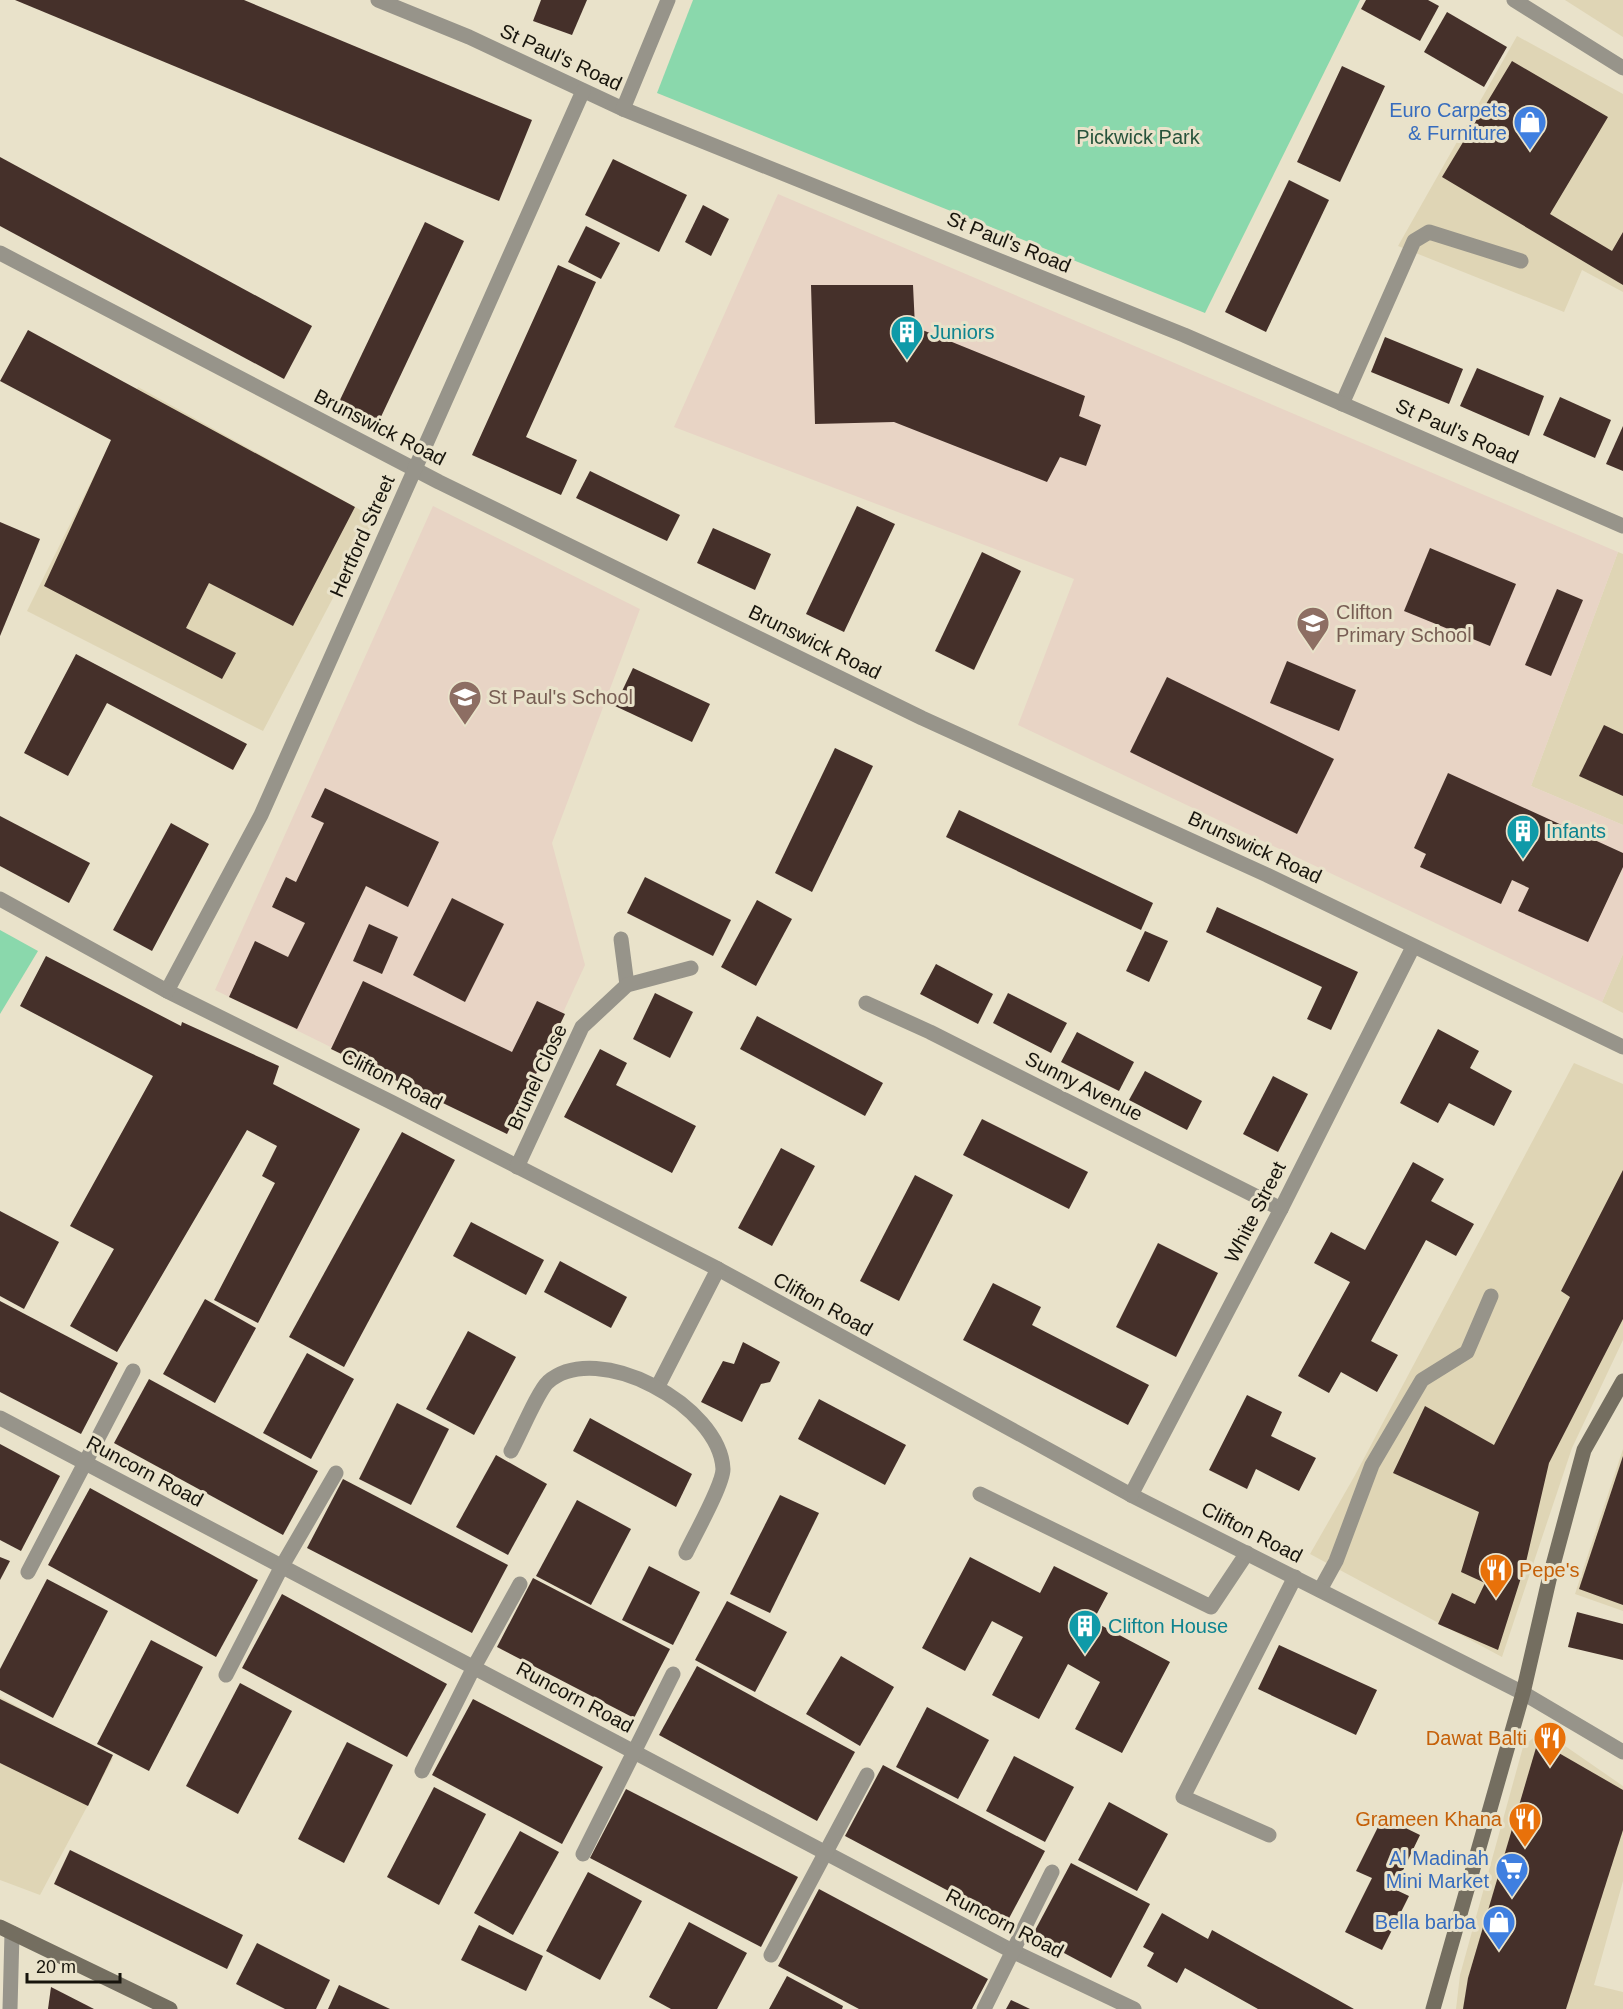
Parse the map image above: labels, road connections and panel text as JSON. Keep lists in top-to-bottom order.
{
  "streets": {
    "street": [
      "St Paul's Road",
      "Brunswick Road",
      "Hertford Street",
      "Brunel Close",
      "Clifton Road",
      "Sunny Avenue",
      "White Street",
      "Runcorn Road"
    ]
  },
  "crossings": [
    ["St Paul's Road", "Hertford Street"],
    ["Brunswick Road", "Hertford Street"],
    ["Brunswick Road", "White Street"],
    ["Hertford Street", "Clifton Road"],
    ["Brunel Close", "Clifton Road"],
    ["Clifton Road", "White Street"],
    ["Sunny Avenue", "White Street"]
  ],
  "parks": ["Pickwick Park"],
  "places": {
    "shop": ["Euro Carpets & Furniture", "Bella barba"],
    "building": ["Juniors", "Infants", "Clifton House"],
    "school or university": ["Clifton Primary School", "St Paul's School"],
    "restaurant": ["Pepe's", "Dawat Balti", "Grameen Khana"],
    "supermarket": ["Al Madinah Mini Market"]
  },
  "scale_bar": "20 m"
}
